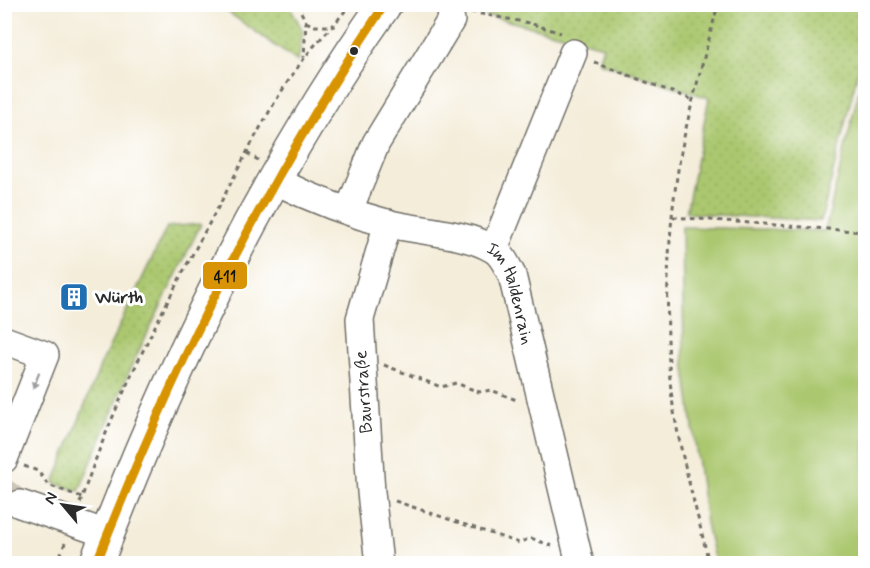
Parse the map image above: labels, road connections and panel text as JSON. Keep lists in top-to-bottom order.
{
  "streets": {
    "street": ["Im Haldenrain", "Baurstraße"]
  },
  "crossings": [
    ["Im Haldenrain", "Baurstraße"]
  ],
  "places": {
    "building": ["Würth"]
  },
  "lines": ["transit line 411"],
  "north": "top left"
}
